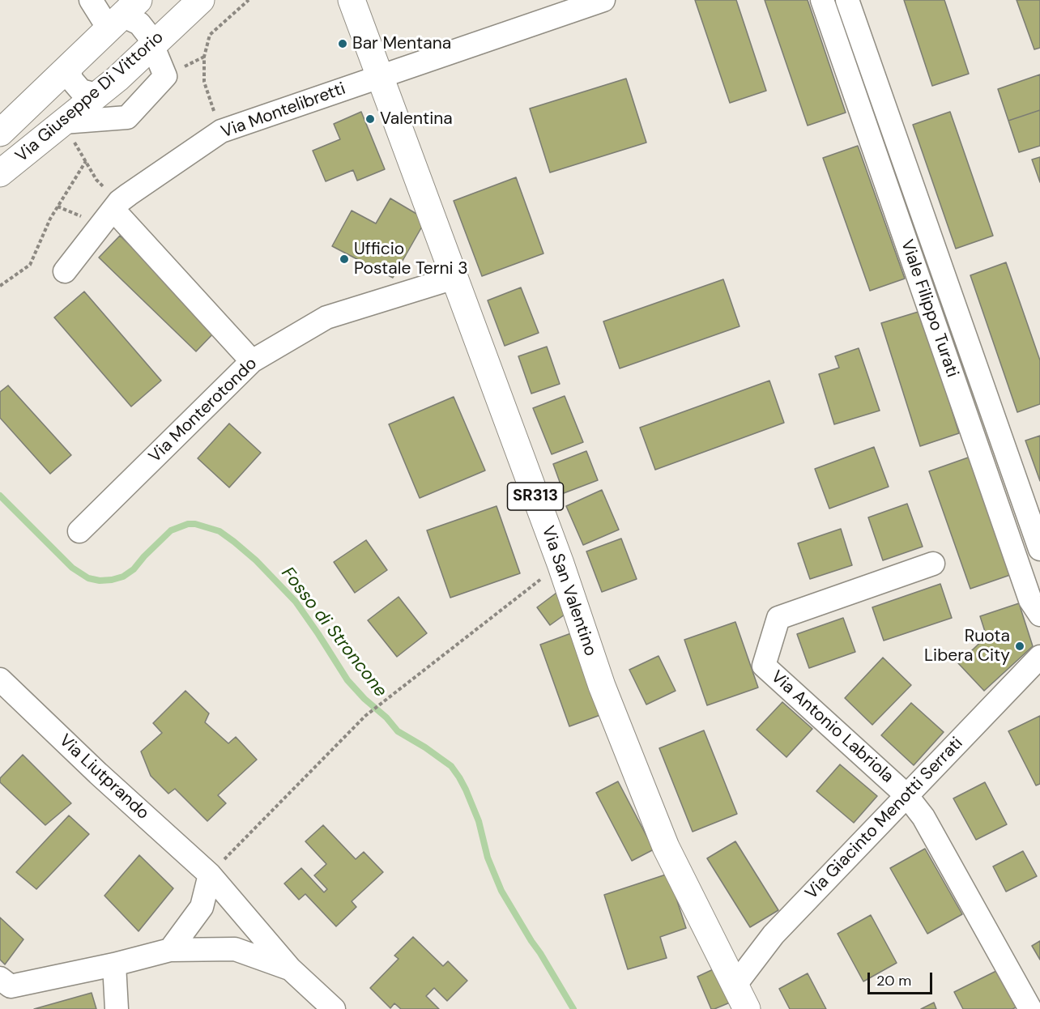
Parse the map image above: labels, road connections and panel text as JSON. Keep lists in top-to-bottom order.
{
  "streets": {
    "main road": ["Via Giuseppe Di Vittorio", "SR313", "Via San Valentino"],
    "street": [
      "Via Montelibretti",
      "Viale Filippo Turati",
      "Via Monterotondo",
      "Via Antonio Labriola",
      "Via Liutprando",
      "Via Giacinto Menotti Serrati"
    ]
  },
  "crossings": [
    ["Via Montelibretti", "Via San Valentino"],
    ["Via Monterotondo", "Via San Valentino"],
    ["Via San Valentino", "Via Giacinto Menotti Serrati"],
    ["Via Antonio Labriola", "Via Giacinto Menotti Serrati"]
  ],
  "water": ["Fosso di Stroncone"],
  "places": [
    "Bar Mentana",
    "Valentina",
    "Ufficio Postale Terni 3",
    "Ruota Libera City"
  ],
  "scale_bar": "20 m"
}
